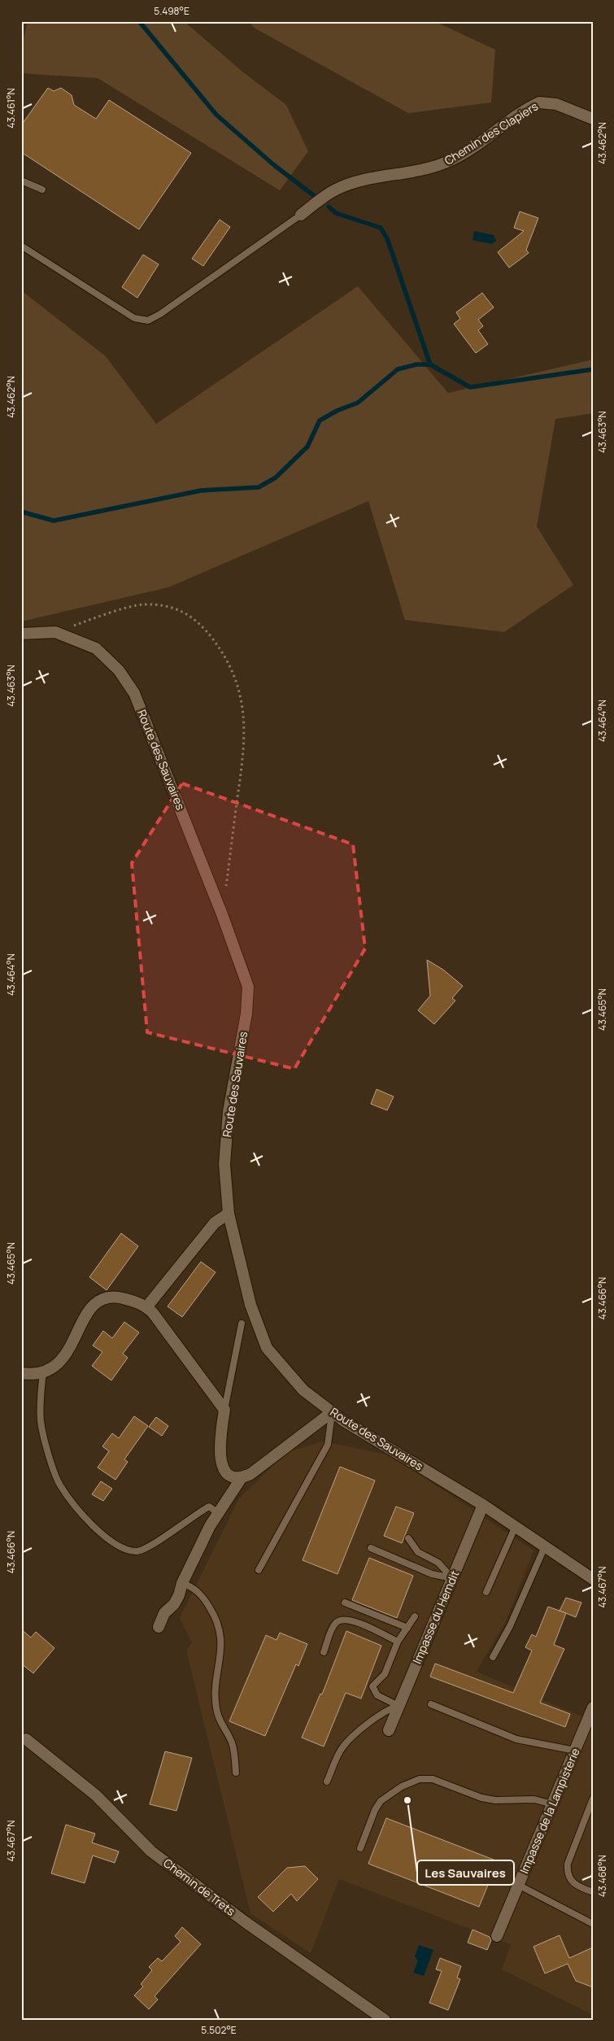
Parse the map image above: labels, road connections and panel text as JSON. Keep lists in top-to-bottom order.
{
  "streets": {
    "street": [
      "Chemin des Clapiers",
      "Route des Sauvaires",
      "Impasse du Hemdit",
      "Impasse de la Lampisterie",
      "Chemin de Trets"
    ]
  },
  "crossings": [
    ["Route des Sauvaires", "Impasse du Hemdit"]
  ],
  "places": ["Les Sauvaires"],
  "coordinates": [
    "5.498°E",
    "43.461°N",
    "43.462°N",
    "43.463°N",
    "43.464°N",
    "43.465°N",
    "43.466°N",
    "43.467°N",
    "43.468°N",
    "5.502°E"
  ]
}
